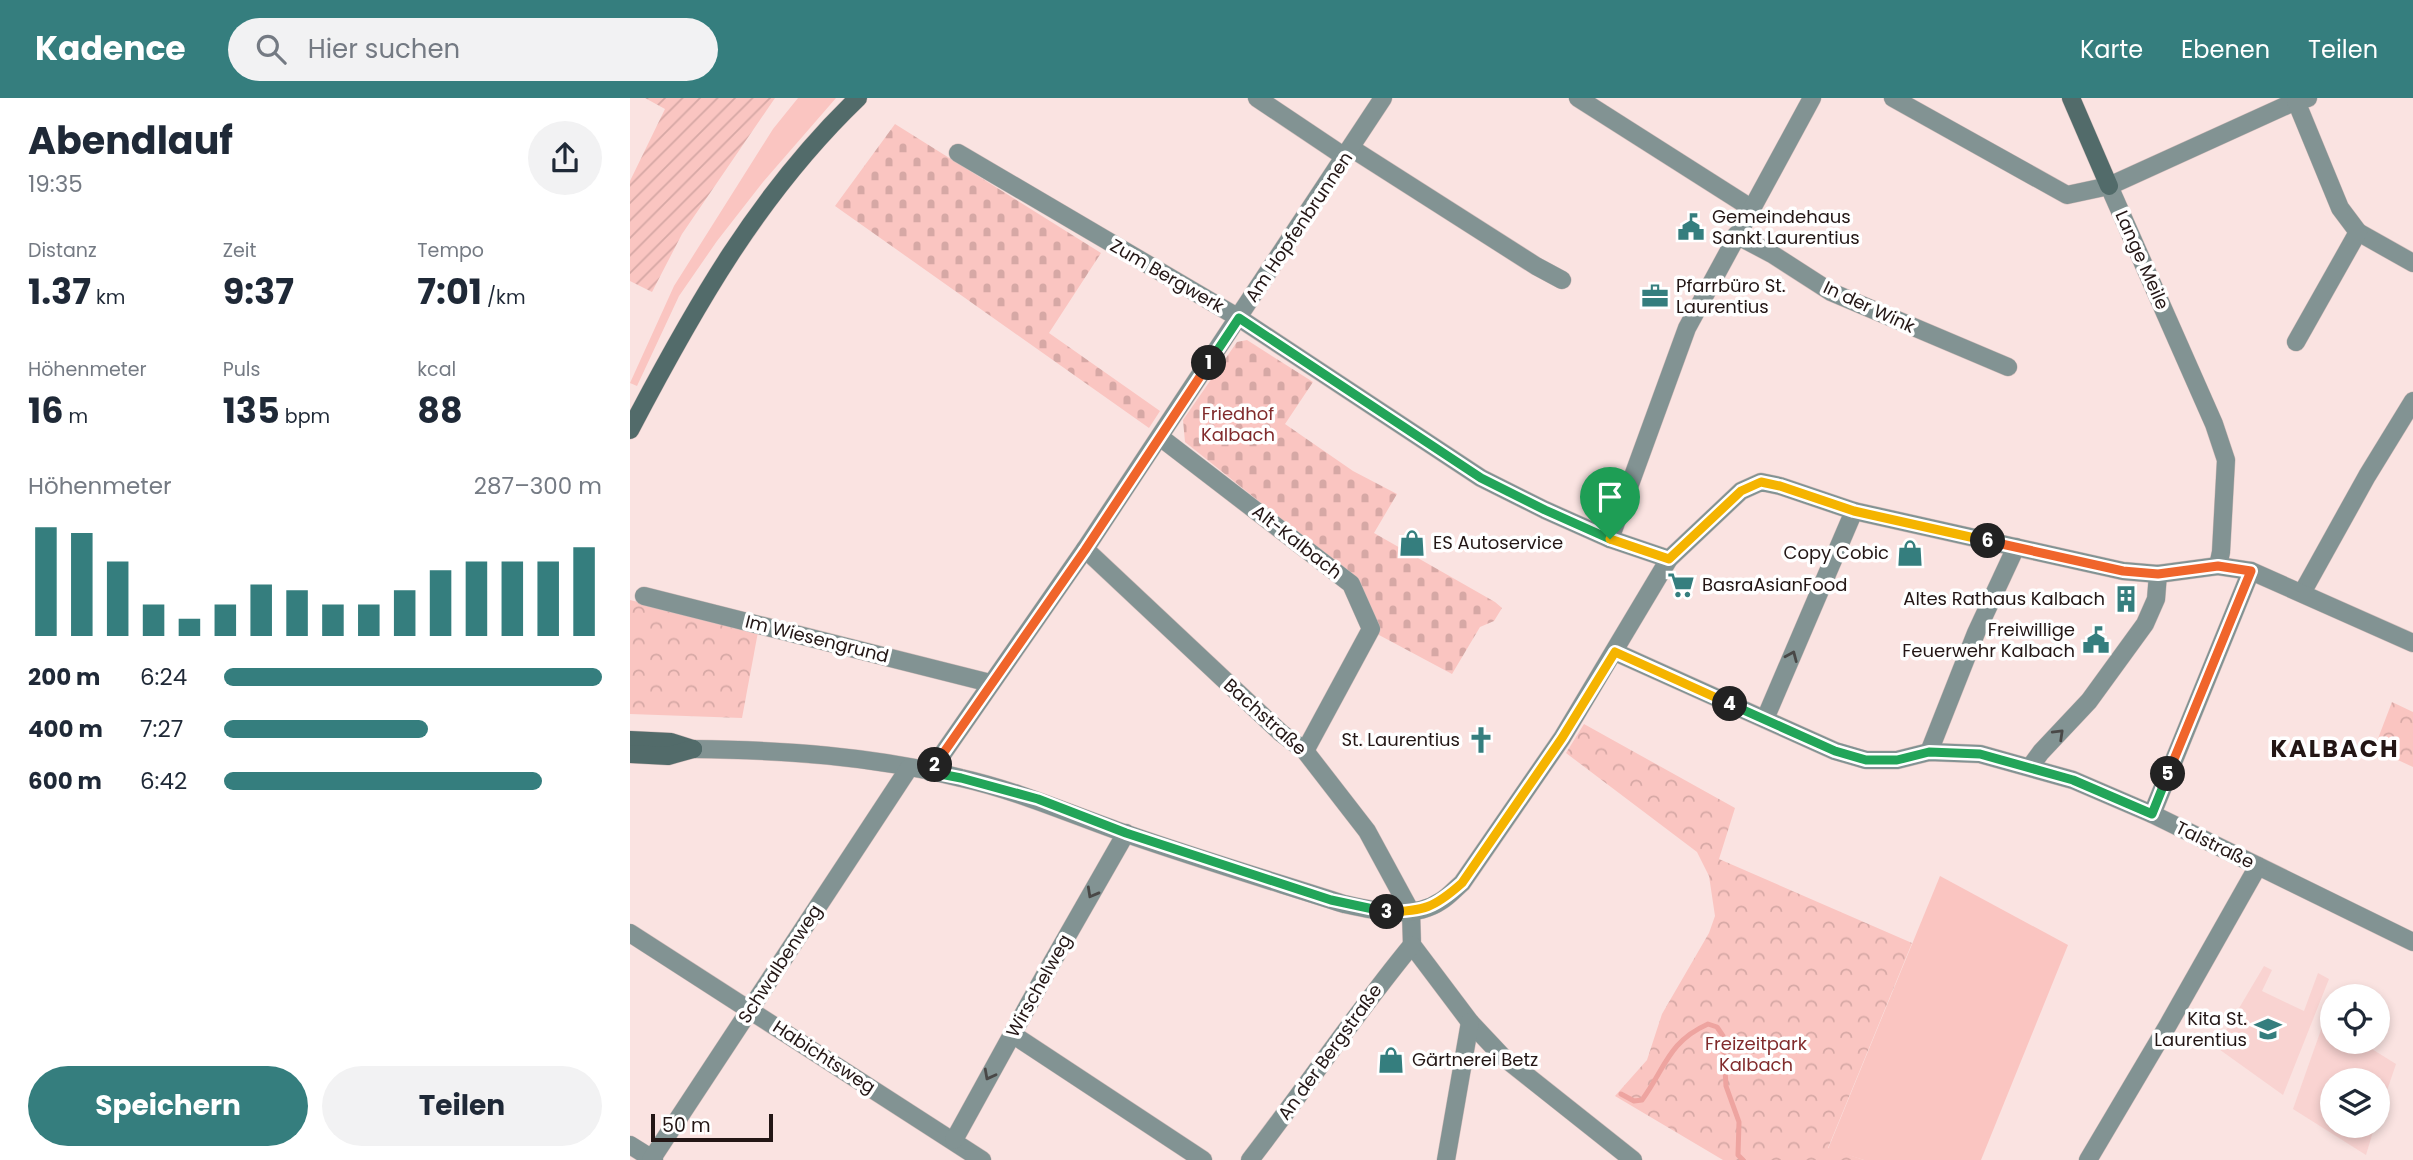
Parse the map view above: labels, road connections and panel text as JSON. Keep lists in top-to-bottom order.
{
  "streets": {
    "street": [
      "Am Hopfenbrunnen",
      "Lange Meile",
      "Zum Bergwerk",
      "In der Wink",
      "Alt-Kalbach",
      "Im Wiesengrund",
      "Bachstraße",
      "Talstraße",
      "Schwalbenweg",
      "Wirschelweg",
      "An der Bergstraße",
      "Habichtsweg"
    ]
  },
  "crossings": [
    ["Am Hopfenbrunnen", "Zum Bergwerk"],
    ["Am Hopfenbrunnen", "Alt-Kalbach"],
    ["Am Hopfenbrunnen", "Im Wiesengrund"],
    ["Am Hopfenbrunnen", "Bachstraße"],
    ["Alt-Kalbach", "Bachstraße"],
    ["Schwalbenweg", "Habichtsweg"],
    ["Wirschelweg", "Habichtsweg"]
  ],
  "one_way": ["Wirschelweg"],
  "districts": ["KALBACH"],
  "parks": ["Friedhof Kalbach", "Freizeitpark Kalbach"],
  "places": {
    "public building": ["Gemeindehaus Sankt Laurentius", "Freiwillige Feuerwehr Kalbach"],
    "office": ["Pfarrbüro St. Laurentius"],
    "shop": ["ES Autoservice", "Copy Cobic", "Gärtnerei Betz"],
    "supermarket": ["BasraAsianFood"],
    "building": ["Altes Rathaus Kalbach"],
    "church": ["St. Laurentius"],
    "school or university": ["Kita St. Laurentius"]
  },
  "scale_bar": "50 m",
  "page": {
    "header": "Kadence",
    "search": "Hier suchen",
    "nav": ["Karte", "Ebenen", "Teilen"],
    "heading": ["Abendlauf", "19:35"],
    "stats": [
      ["Distanz", "1.37 km"],
      ["Zeit", "9:37"],
      ["Tempo", "7:01 /km"],
      ["Höhenmeter", "16 m"],
      ["Puls", "135 bpm"],
      ["kcal", "88"]
    ],
    "pins": [
      "1",
      "6",
      "4",
      "2",
      "5",
      "3"
    ],
    "chart": ["Höhenmeter", "287–300 m"],
    "list": [
      {
        "name": "200 m",
        "note": "6:24"
      },
      {
        "name": "400 m",
        "note": "7:27"
      },
      {
        "name": "600 m",
        "note": "6:42"
      }
    ],
    "buttons": ["Speichern", "Teilen"],
    "scale": "50 m"
  }
}
